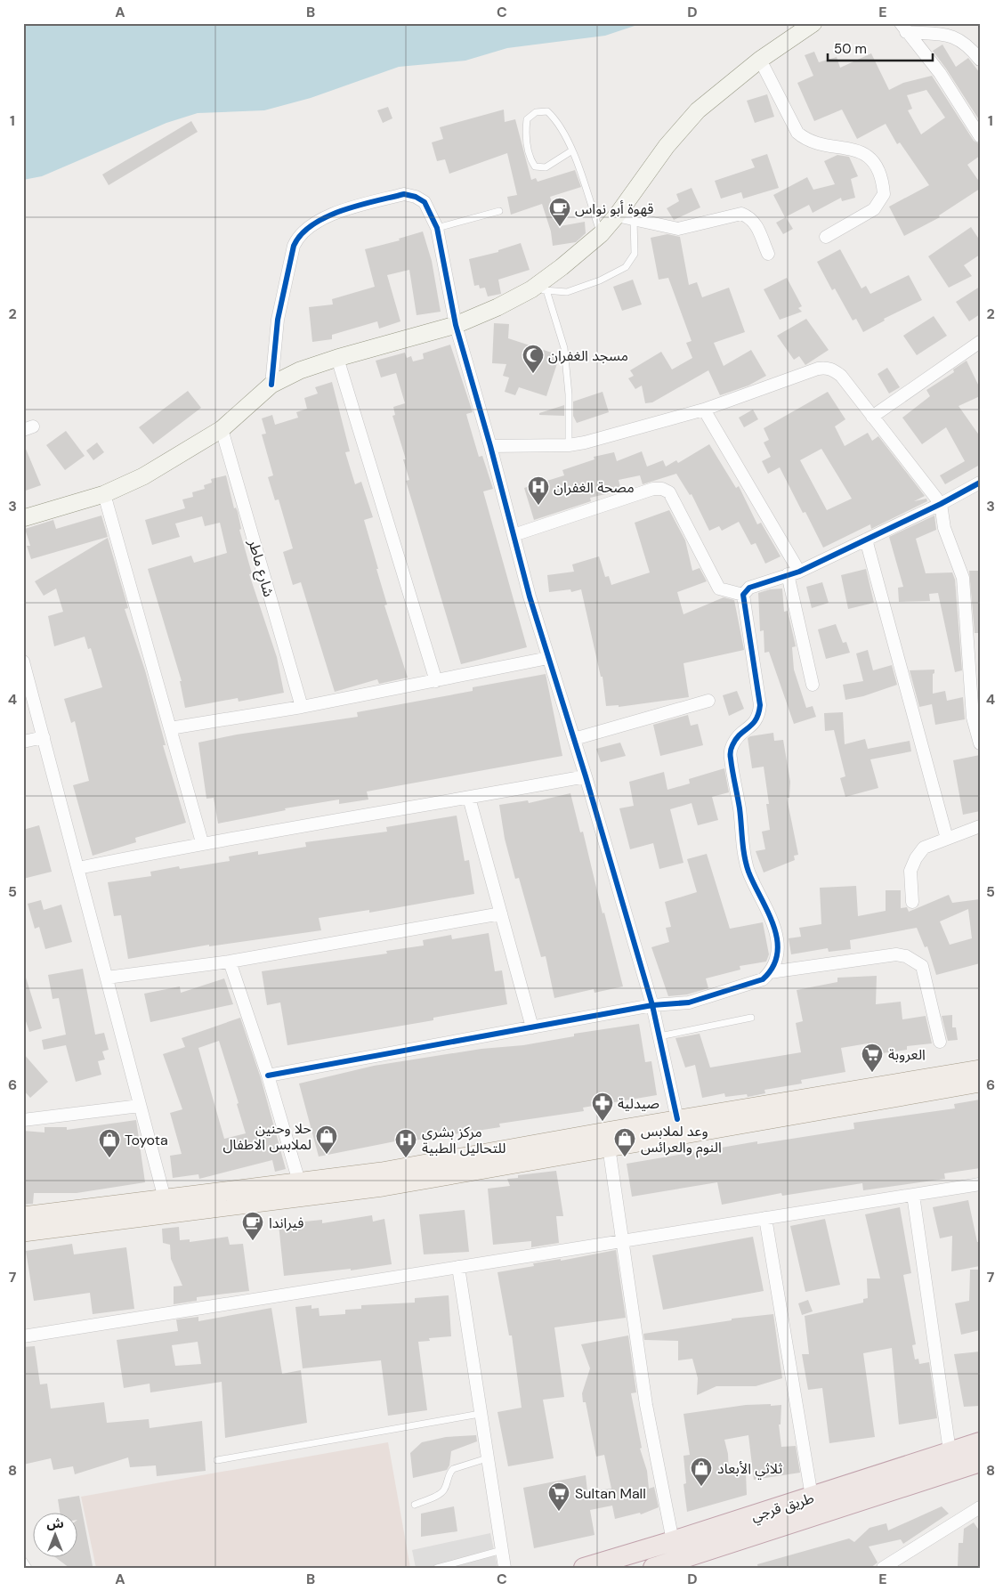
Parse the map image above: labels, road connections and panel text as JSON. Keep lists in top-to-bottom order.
{
  "streets": {
    "highway": ["طريق قرجي"],
    "street": ["شارع ماطر"]
  },
  "places": {
    "cafe": ["قهوة أبو نواس", "فيراندا"],
    "mosque": ["مسجد الغفران"],
    "hospital": ["مصحة الغفران", "مركز بشرى للتحاليل الطبية"],
    "supermarket": ["العروبة", "Sultan Mall"],
    "pharmacy": ["صيدلية"],
    "shop": [
      "حلا وحنين لملابس الاطفال",
      "وعد لملابس النوم والعرائس",
      "Toyota",
      "ثلاثي الأبعاد"
    ]
  },
  "scale_bar": "50 m",
  "north": "top",
  "grid": {
    "columns": [
      "A",
      "B",
      "C",
      "D",
      "E"
    ],
    "rows": [
      "1",
      "2",
      "3",
      "4",
      "5",
      "6",
      "7",
      "8"
    ]
  }
}
